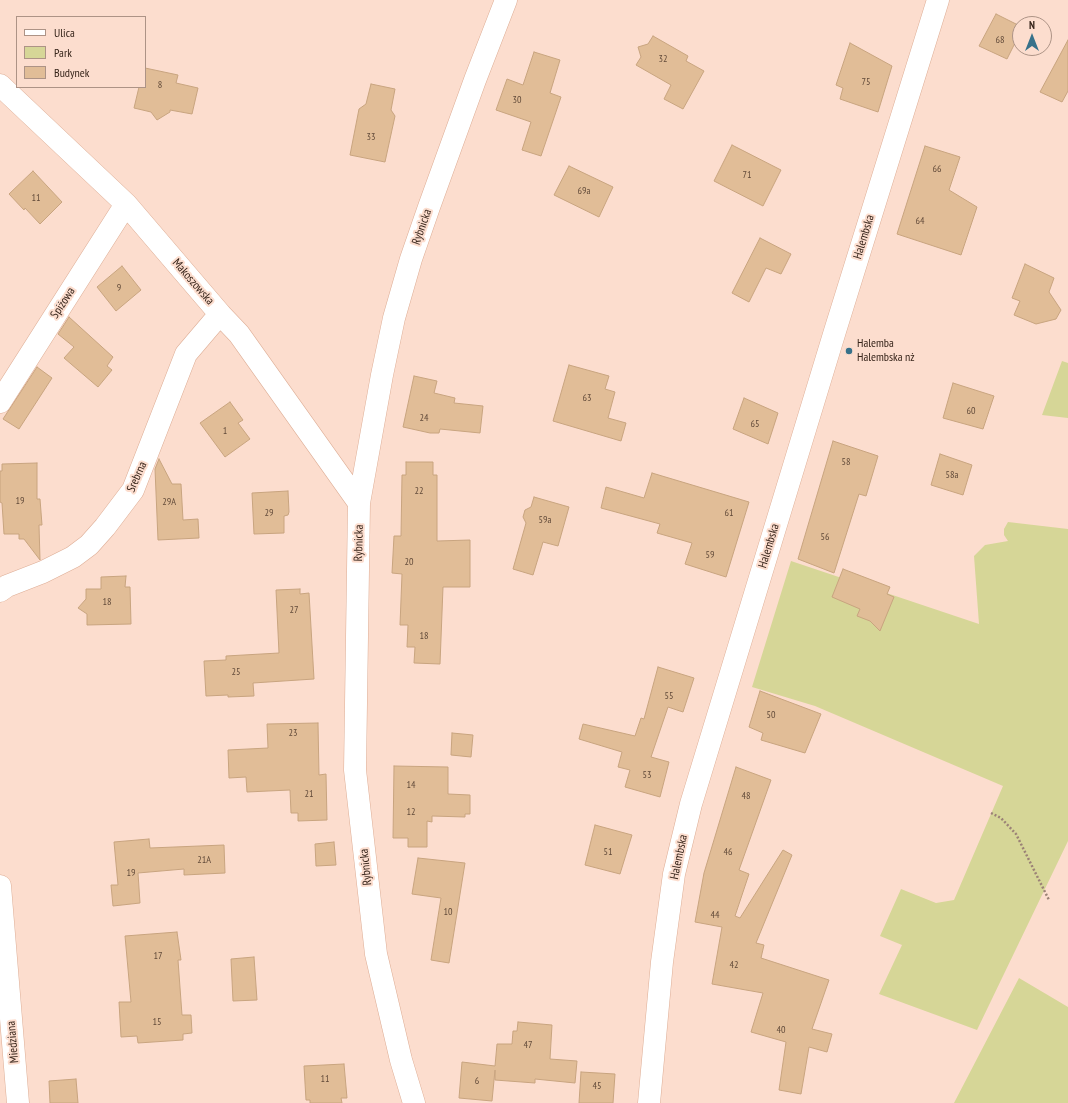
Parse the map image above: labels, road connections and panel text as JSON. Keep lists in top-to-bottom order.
{
  "streets": {
    "street": [
      "Rybnicka",
      "Halembska",
      "Makoszowska",
      "Spiżowa",
      "Srebrna",
      "Miedziana"
    ]
  },
  "crossings": [
    ["Rybnicka", "Makoszowska"],
    ["Makoszowska", "Spiżowa"],
    ["Makoszowska", "Srebrna"]
  ],
  "places": ["Halemba Halembska nż"],
  "house_numbers": [
    "68",
    "32",
    "75",
    "8",
    "30",
    "33",
    "66",
    "71",
    "69a",
    "11",
    "64",
    "9",
    "63",
    "60",
    "24",
    "65",
    "1",
    "58",
    "58a",
    "22",
    "19",
    "29A",
    "29",
    "61",
    "59a",
    "56",
    "59",
    "20",
    "18",
    "27",
    "18",
    "25",
    "55",
    "50",
    "23",
    "53",
    "14",
    "21",
    "48",
    "12",
    "51",
    "46",
    "21A",
    "19",
    "10",
    "44",
    "17",
    "42",
    "15",
    "40",
    "47",
    "11",
    "6",
    "45"
  ],
  "legend": ["Ulica", "Park", "Budynek"],
  "north": "top"
}
